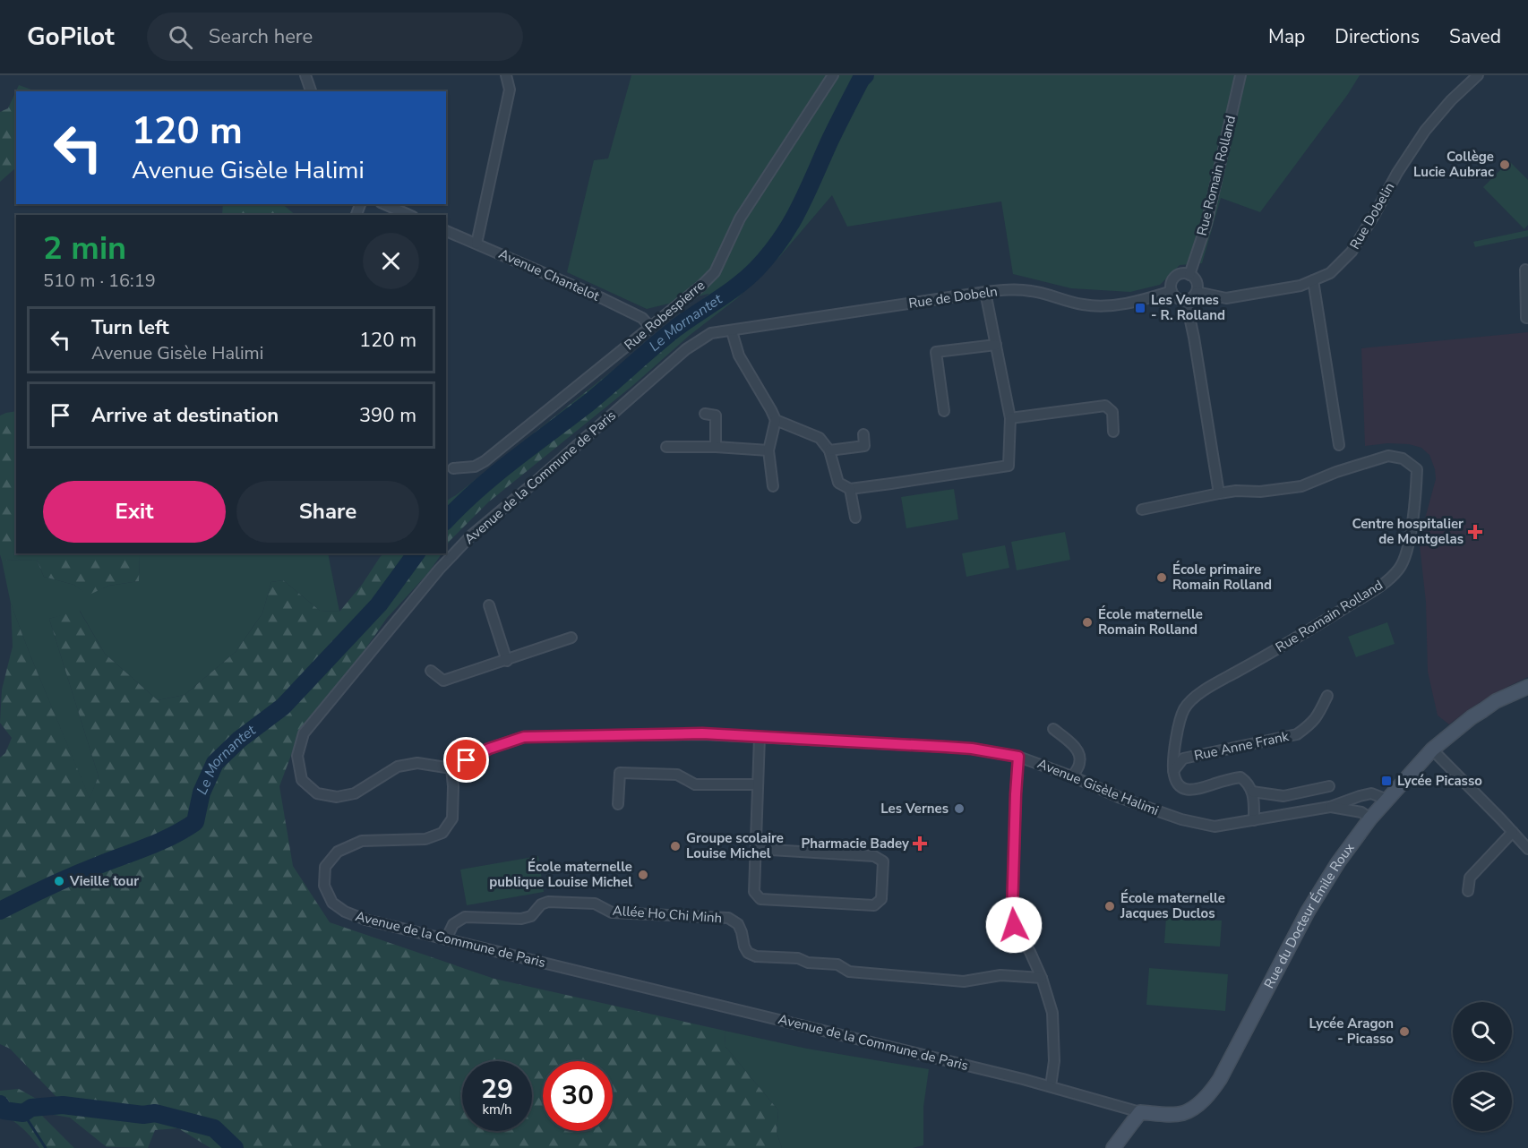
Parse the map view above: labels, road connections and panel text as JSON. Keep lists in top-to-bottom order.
{
  "streets": {
    "street": [
      "Rue Romain Rolland",
      "Rue Dobelin",
      "Avenue Chantelot",
      "Rue de Dobeln",
      "Rue Robespierre",
      "Avenue de la Commune de Paris",
      "Rue Anne Frank",
      "Avenue Gisèle Halimi",
      "Allée Ho Chi Minh",
      "Rue du Docteur Émile Roux"
    ]
  },
  "crossings": [
    ["Rue Romain Rolland", "Rue Dobelin"],
    ["Rue Romain Rolland", "Rue de Dobeln"],
    ["Rue Romain Rolland", "Rue Anne Frank"],
    ["Rue Dobelin", "Rue de Dobeln"],
    ["Avenue Chantelot", "Rue Robespierre"],
    ["Rue de Dobeln", "Avenue de la Commune de Paris"],
    ["Avenue de la Commune de Paris", "Avenue Gisèle Halimi"],
    ["Avenue de la Commune de Paris", "Allée Ho Chi Minh"],
    ["Avenue de la Commune de Paris", "Rue du Docteur Émile Roux"],
    ["Avenue Gisèle Halimi", "Rue du Docteur Émile Roux"]
  ],
  "water": ["Le Mornantet"],
  "places": {
    "other": [
      "Collège Lucie Aubrac",
      "École primaire Romain Rolland",
      "École maternelle Romain Rolland",
      "Les Vernes",
      "Groupe scolaire Louise Michel",
      "École maternelle publique Louise Michel",
      "Vieille tour",
      "École maternelle Jacques Duclos",
      "Lycée Aragon - Picasso"
    ],
    "transit": ["Les Vernes - R. Rolland", "Lycée Picasso"],
    "health": ["Centre hospitalier de Montgelas", "Pharmacie Badey"]
  },
  "page": {
    "header": "GoPilot",
    "search": "Search here",
    "nav": ["Map", "Directions", "Saved"],
    "turn": ["120 m", "Avenue Gisèle Halimi"],
    "heading": ["2 min", "510 m · 16:19"],
    "list": [
      {
        "name": "Turn left",
        "note": "Avenue Gisèle Halimi",
        "value": "120 m"
      },
      {
        "name": "Arrive at destination",
        "value": "390 m"
      }
    ],
    "buttons": ["Exit", "Share"],
    "speed": "29 km/h",
    "limit": "30"
  }
}
